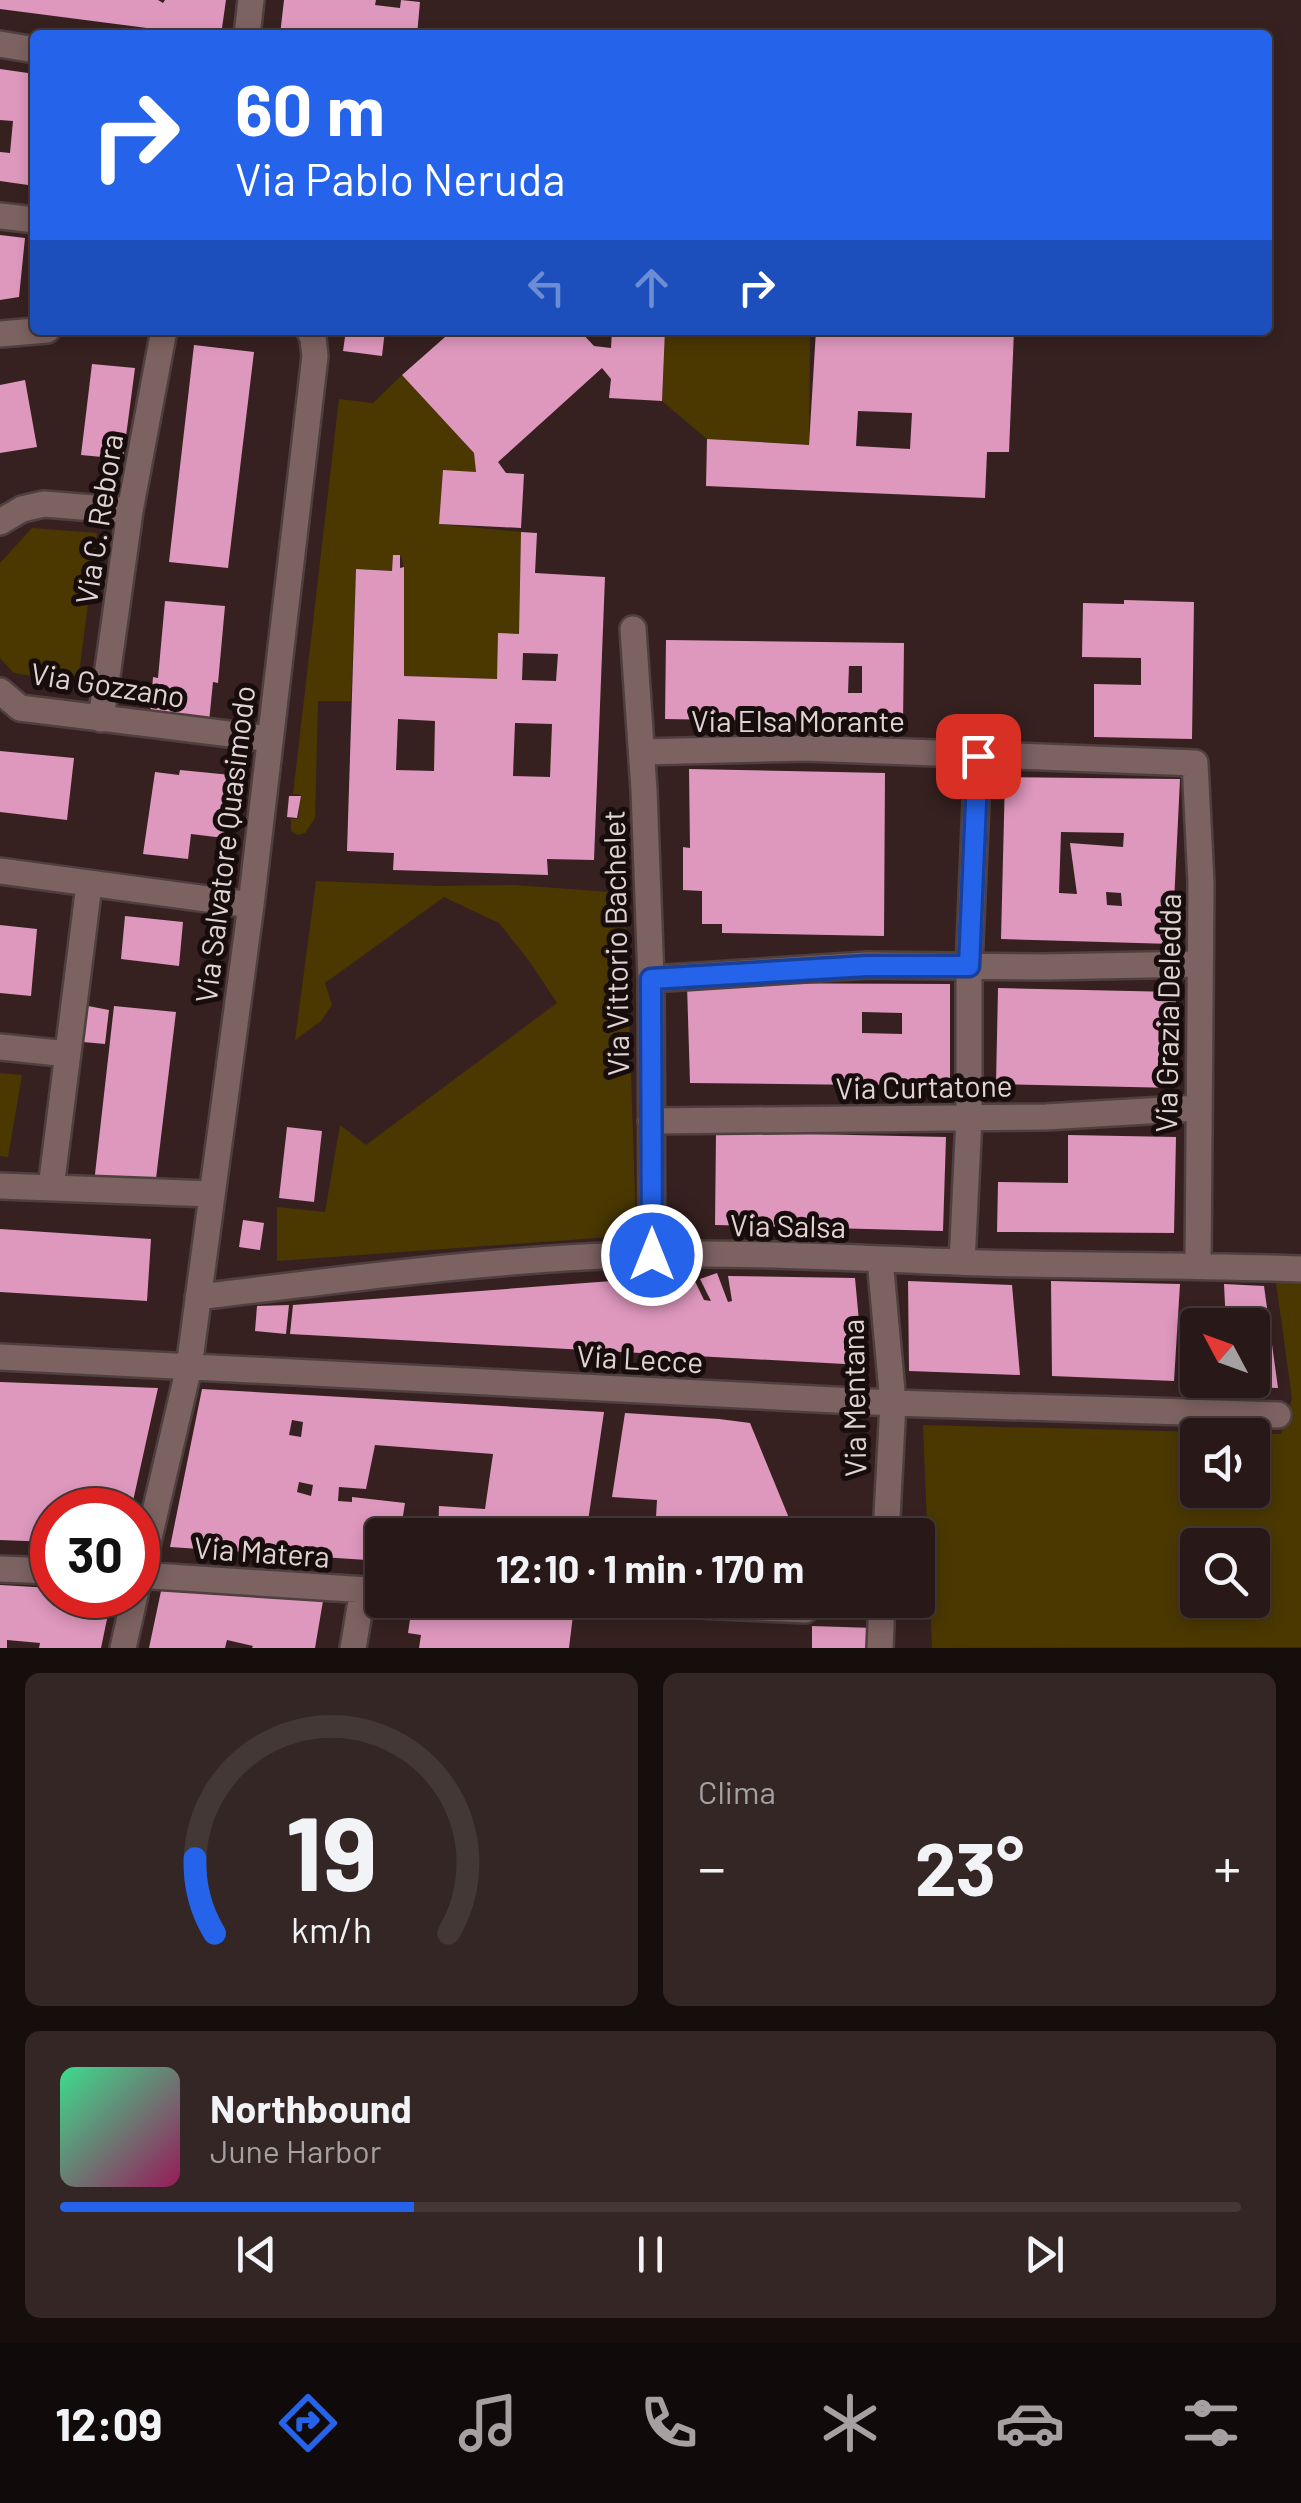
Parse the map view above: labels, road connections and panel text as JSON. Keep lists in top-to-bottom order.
{
  "streets": {
    "street": [
      "Via C. Rebora",
      "Via Gozzano",
      "Via Elsa Morante",
      "Via Salvatore Quasimodo",
      "Via Vittorio Bachelet",
      "Via Grazia Deledda",
      "Via Curtatone",
      "Via Salsa",
      "Via Lecce",
      "Via Mentana",
      "Via Matera"
    ]
  },
  "crossings": [
    ["Via C. Rebora", "Via Gozzano"],
    ["Via Gozzano", "Via Salvatore Quasimodo"],
    ["Via Elsa Morante", "Via Vittorio Bachelet"],
    ["Via Elsa Morante", "Via Grazia Deledda"],
    ["Via Salvatore Quasimodo", "Via Salsa"],
    ["Via Salvatore Quasimodo", "Via Lecce"],
    ["Via Vittorio Bachelet", "Via Curtatone"],
    ["Via Vittorio Bachelet", "Via Salsa"],
    ["Via Grazia Deledda", "Via Curtatone"],
    ["Via Grazia Deledda", "Via Salsa"],
    ["Via Salsa", "Via Mentana"],
    ["Via Lecce", "Via Mentana"]
  ],
  "north": "top left",
  "page": {
    "turn": ["60 m", "Via Pablo Neruda"],
    "limit": "30",
    "trip": "12:10 · 1 min · 170 m",
    "tile": "Clima",
    "heat": ["−", "23°", "+"],
    "song": ["Northbound", "June Harbor"],
    "tabs": "12:09",
    "gauge": ["19", "km/h"]
  }
}
